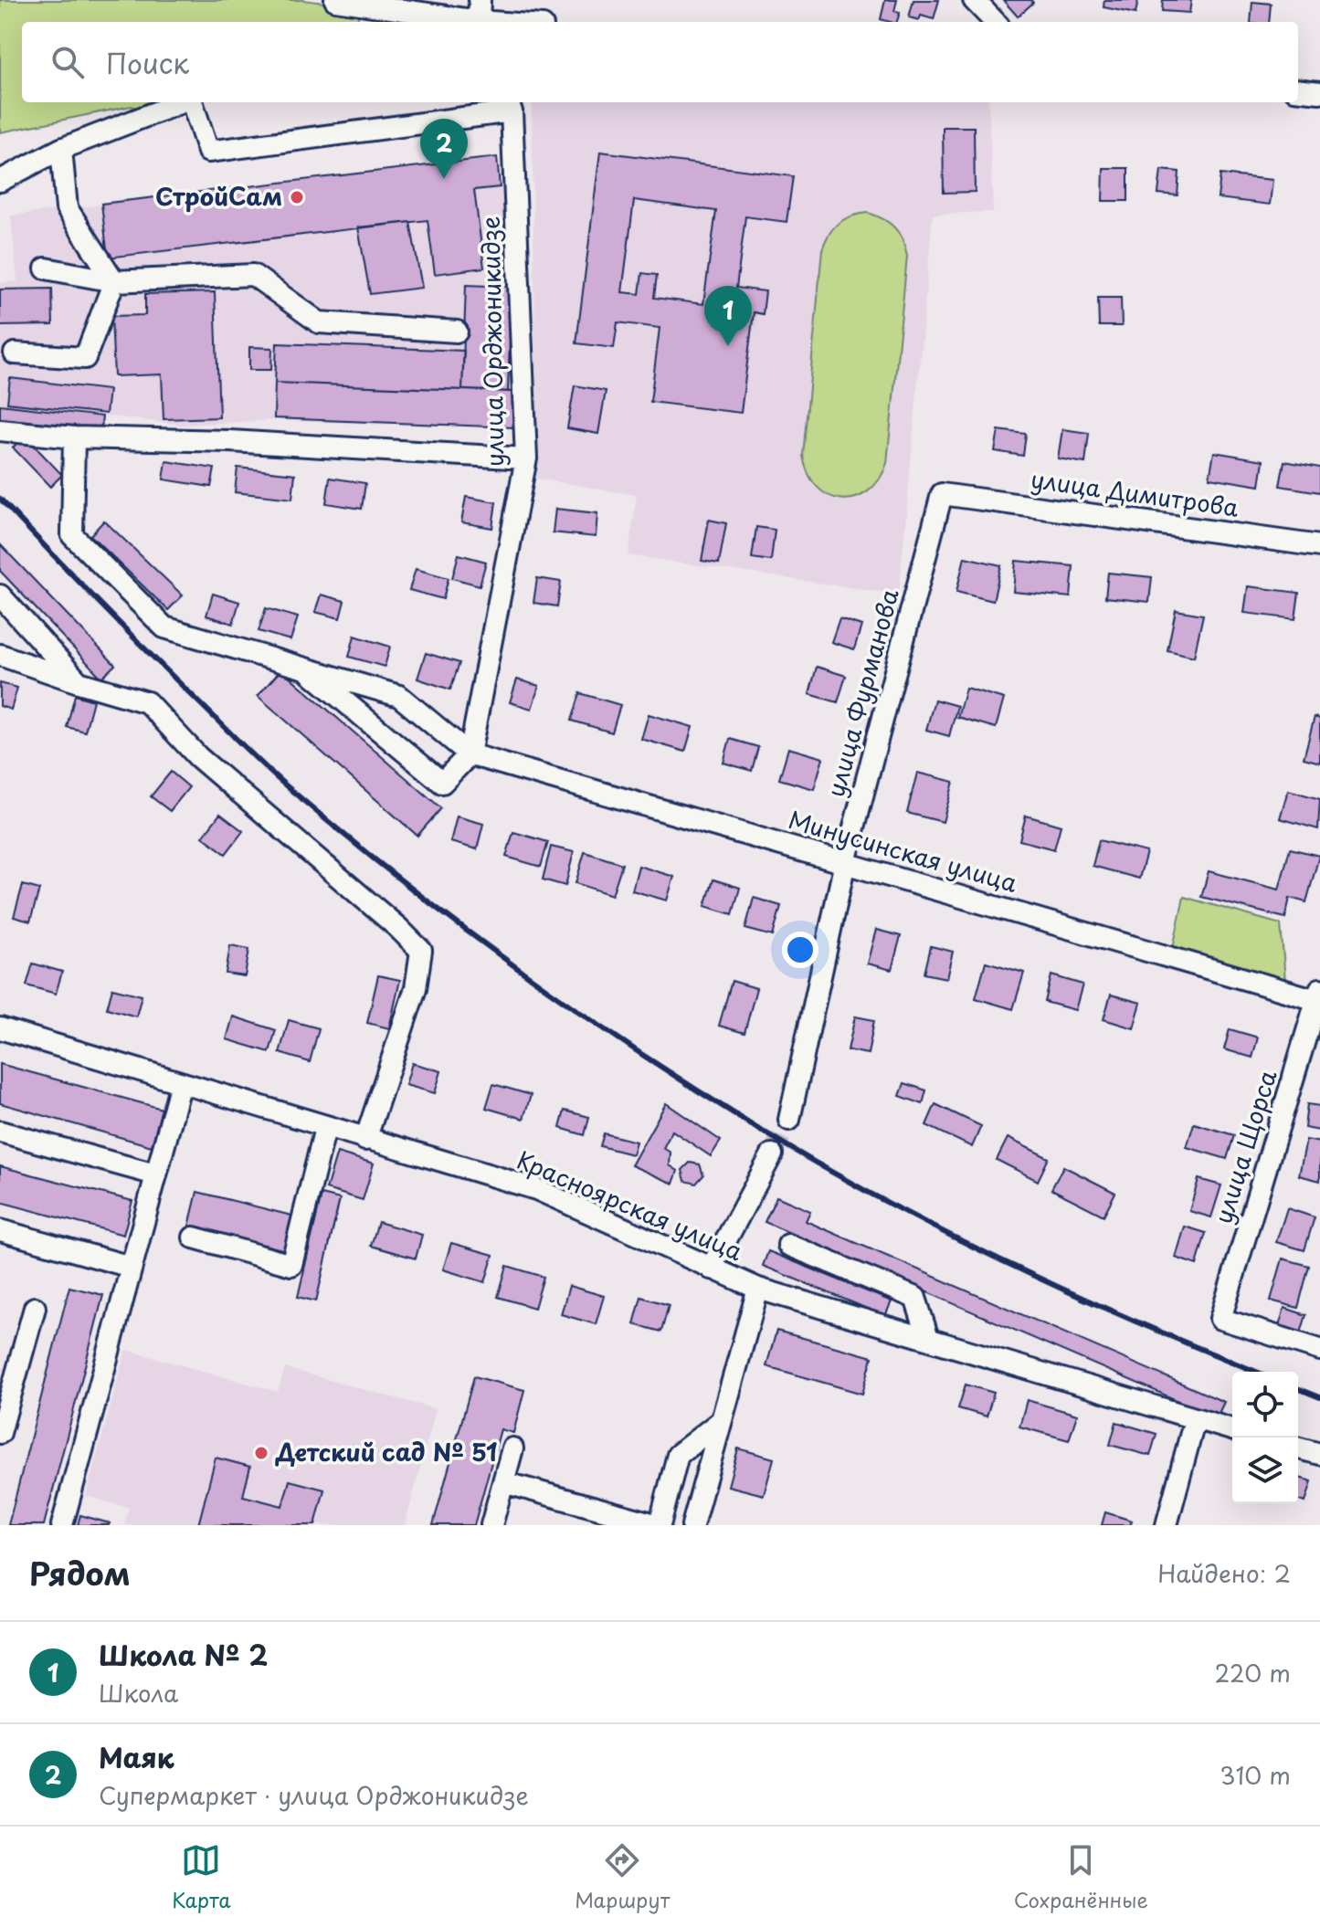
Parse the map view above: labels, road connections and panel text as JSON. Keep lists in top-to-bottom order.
{
  "streets": {
    "street": [
      "улица Орджоникидзе",
      "улица Димитрова",
      "улица Фурманова",
      "Минусинская улица",
      "улица Щорса",
      "Красноярская улица"
    ]
  },
  "crossings": [
    ["улица Орджоникидзе", "Минусинская улица"],
    ["улица Димитрова", "улица Фурманова"],
    ["улица Фурманова", "Минусинская улица"],
    ["Минусинская улица", "улица Щорса"]
  ],
  "places": ["СтройСам", "Детский сад № 51"],
  "page": {
    "search": "Поиск",
    "pins": ["2", "1"],
    "heading": ["Рядом", "Найдено: 2"],
    "list": [
      {
        "mark": "1",
        "name": "Школа № 2",
        "note": "Школа",
        "value": "220 m"
      },
      {
        "mark": "2",
        "name": "Маяк",
        "note": "Супермаркет · улица Орджоникидзе",
        "value": "310 m"
      }
    ],
    "nav": ["Карта", "Маршрут", "Сохранённые"]
  }
}
